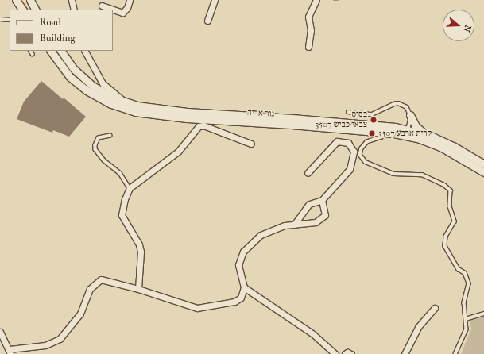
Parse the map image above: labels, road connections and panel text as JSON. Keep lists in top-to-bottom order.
{
  "streets": {
    "main road": ["גור אריה"]
  },
  "places": ["בסיס צבאי/כביש 3507", "קרית ארבע/3507"],
  "legend": ["Road", "Building"],
  "north": "right"
}
